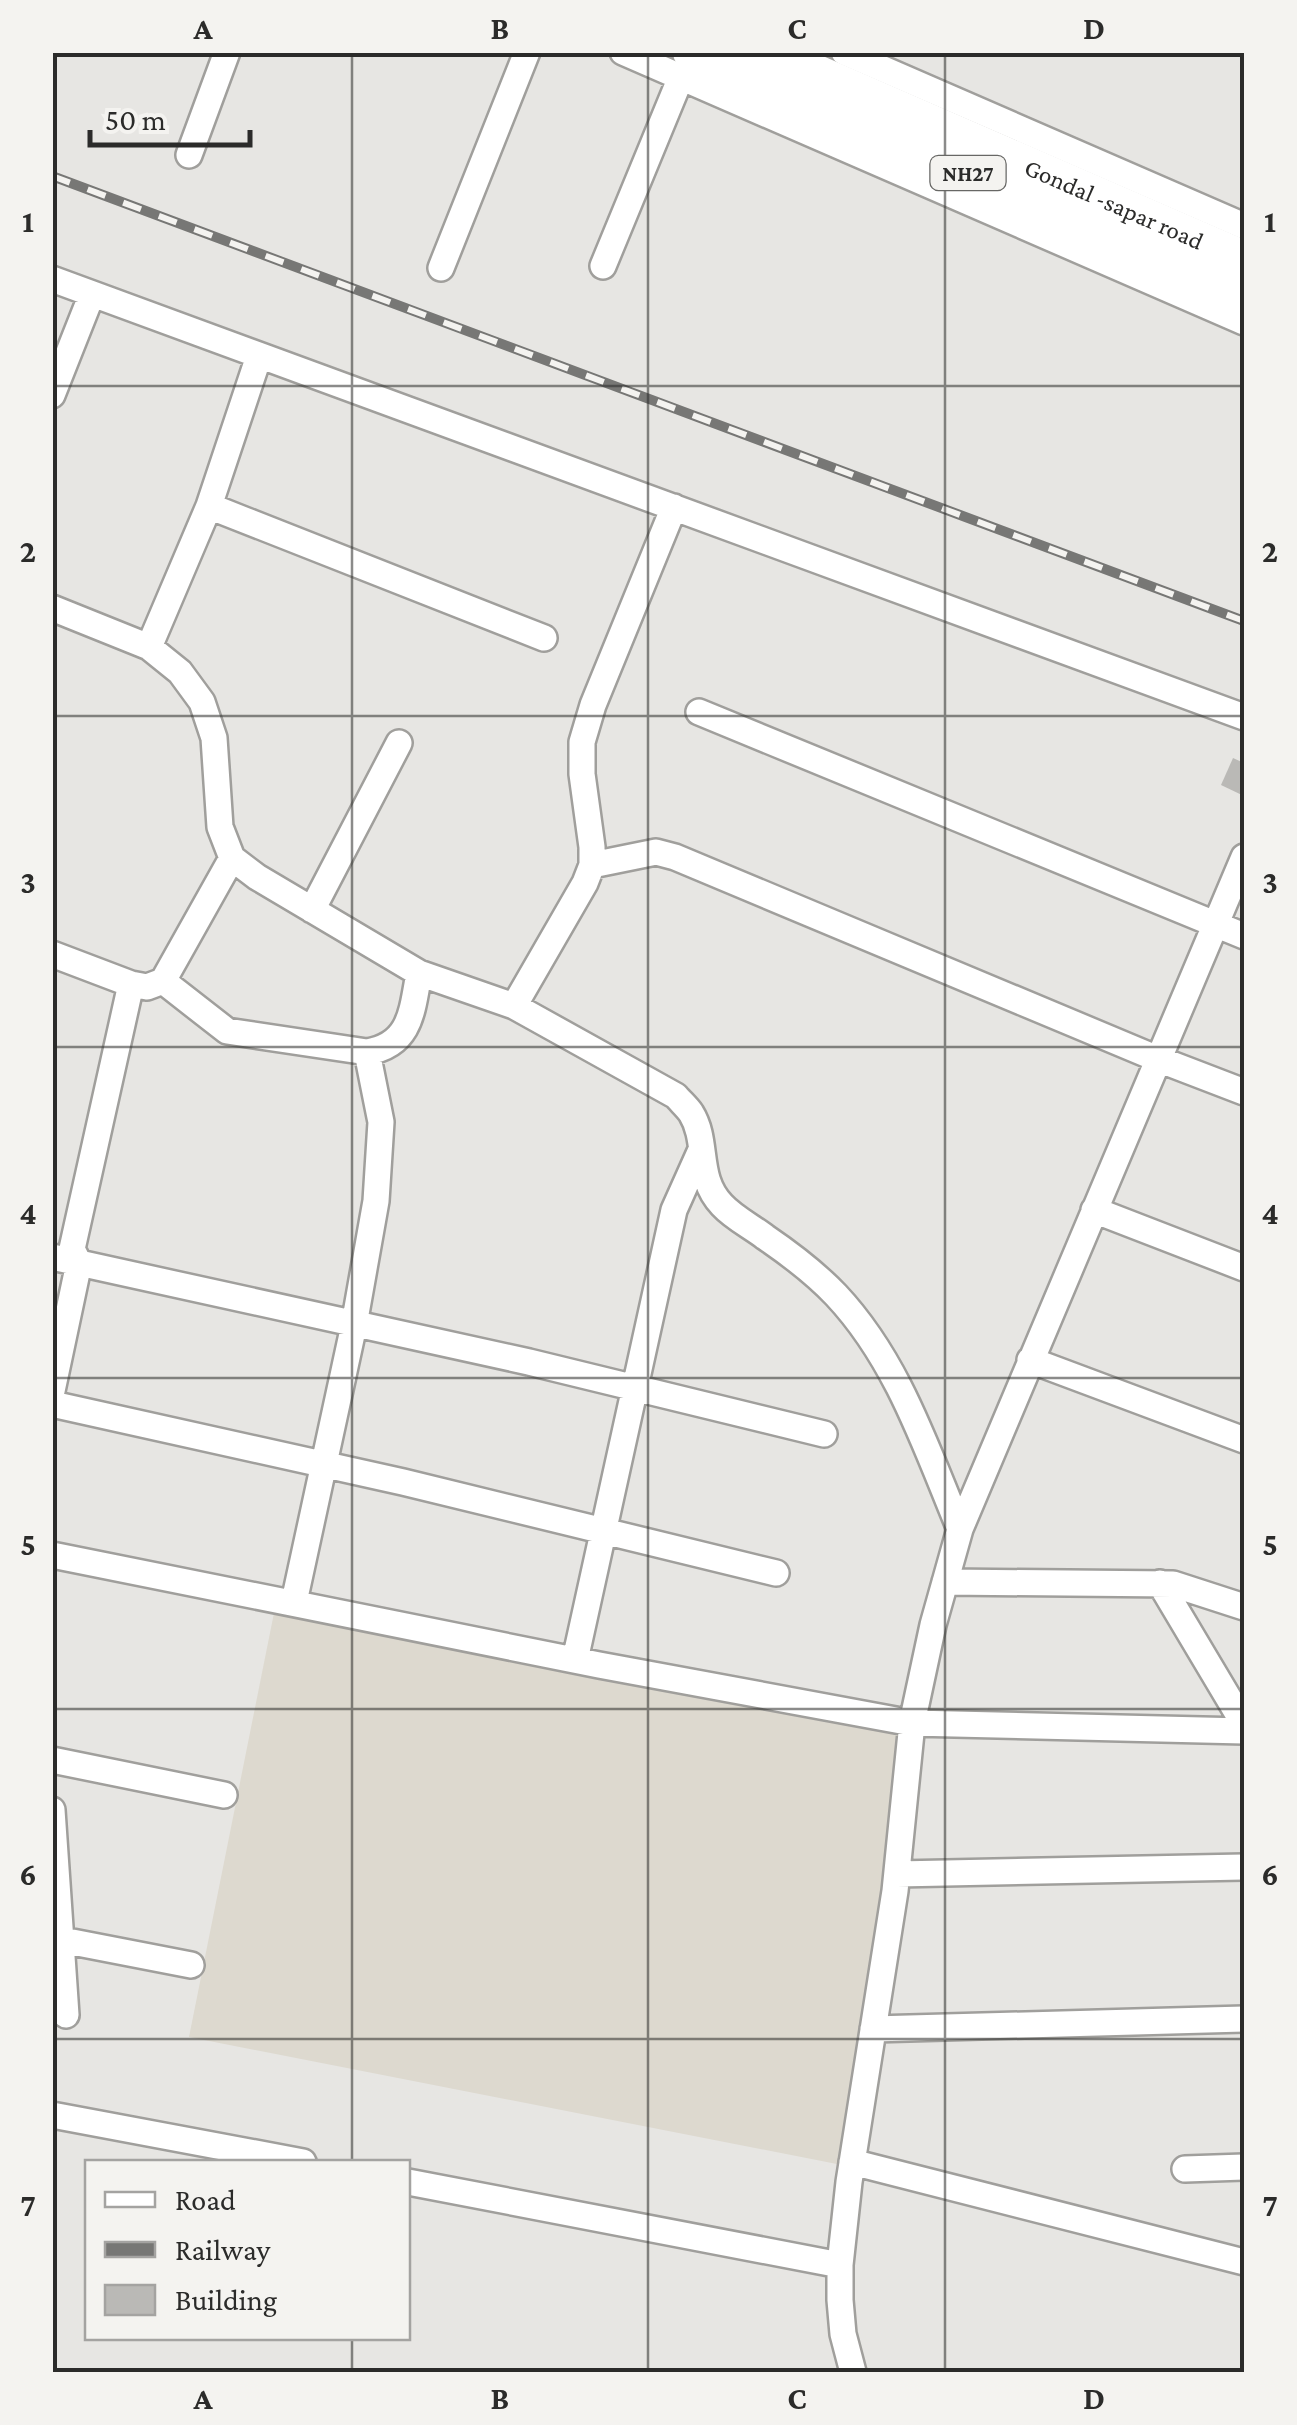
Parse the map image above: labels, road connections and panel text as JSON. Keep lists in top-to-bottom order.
{
  "streets": {
    "highway": ["NH27", "Gondal -sapar road"]
  },
  "legend": ["Road", "Railway", "Building"],
  "scale_bar": "50 m",
  "grid": {
    "columns": [
      "A",
      "B",
      "C",
      "D"
    ],
    "rows": [
      "1",
      "2",
      "3",
      "4",
      "5",
      "6",
      "7"
    ]
  }
}
